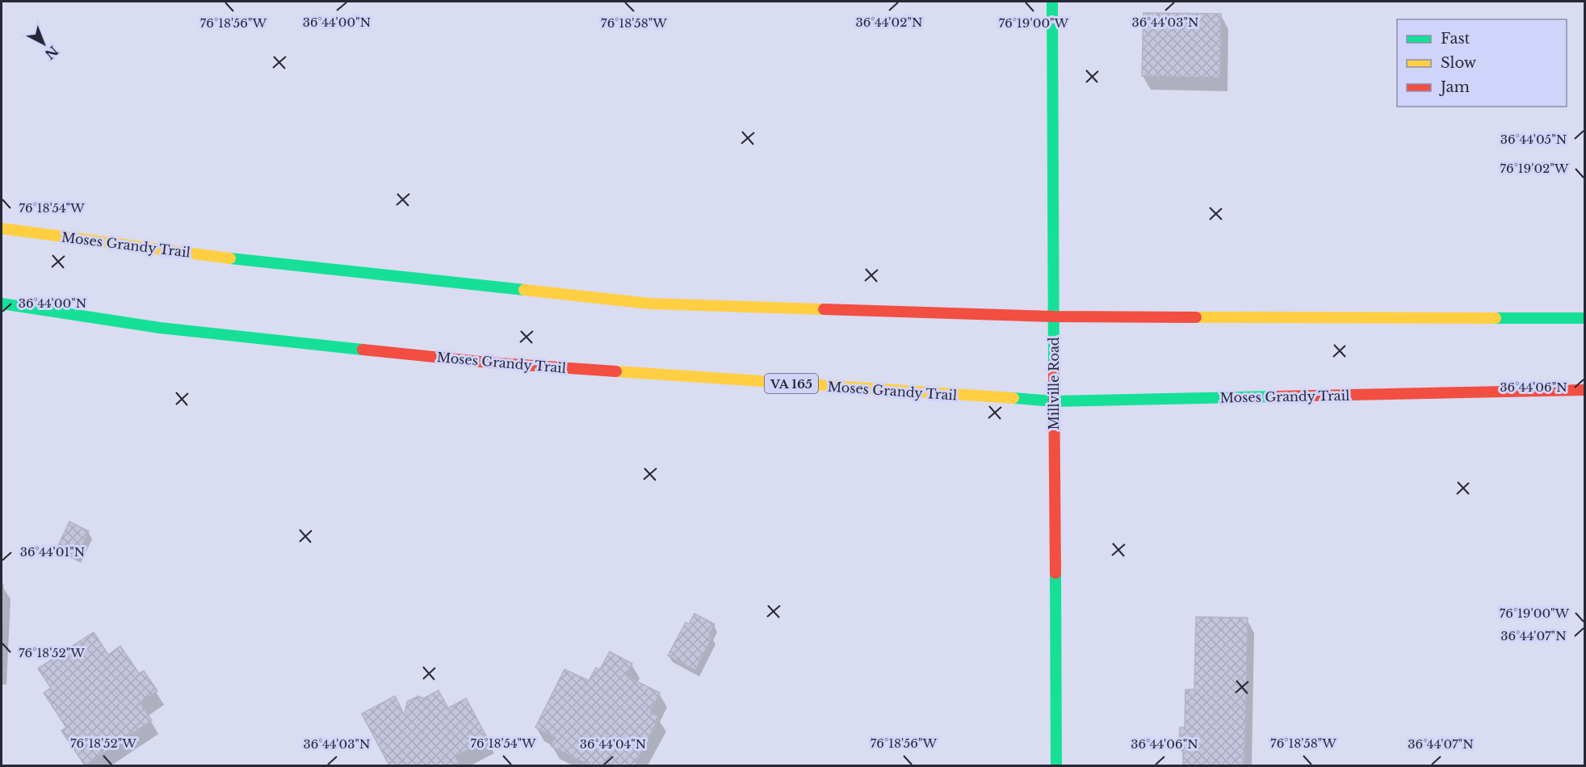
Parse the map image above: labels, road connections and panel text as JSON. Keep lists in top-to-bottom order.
{
  "streets": {
    "main road": ["Moses Grandy Trail", "VA 165", "Millville Road"]
  },
  "crossings": [
    ["Moses Grandy Trail", "Millville Road"]
  ],
  "legend": ["Fast", "Slow", "Jam"],
  "north": "bottom right",
  "coordinates": [
    "36°44'00\"N",
    "36°44'02\"N",
    "36°44'03\"N",
    "76°18'56\"W",
    "76°18'58\"W",
    "76°19'00\"W",
    "36°44'05\"N",
    "76°19'02\"W",
    "76°18'54\"W",
    "36°44'06\"N",
    "36°44'01\"N",
    "36°44'07\"N",
    "76°18'52\"W",
    "36°44'04\"N"
  ]
}
